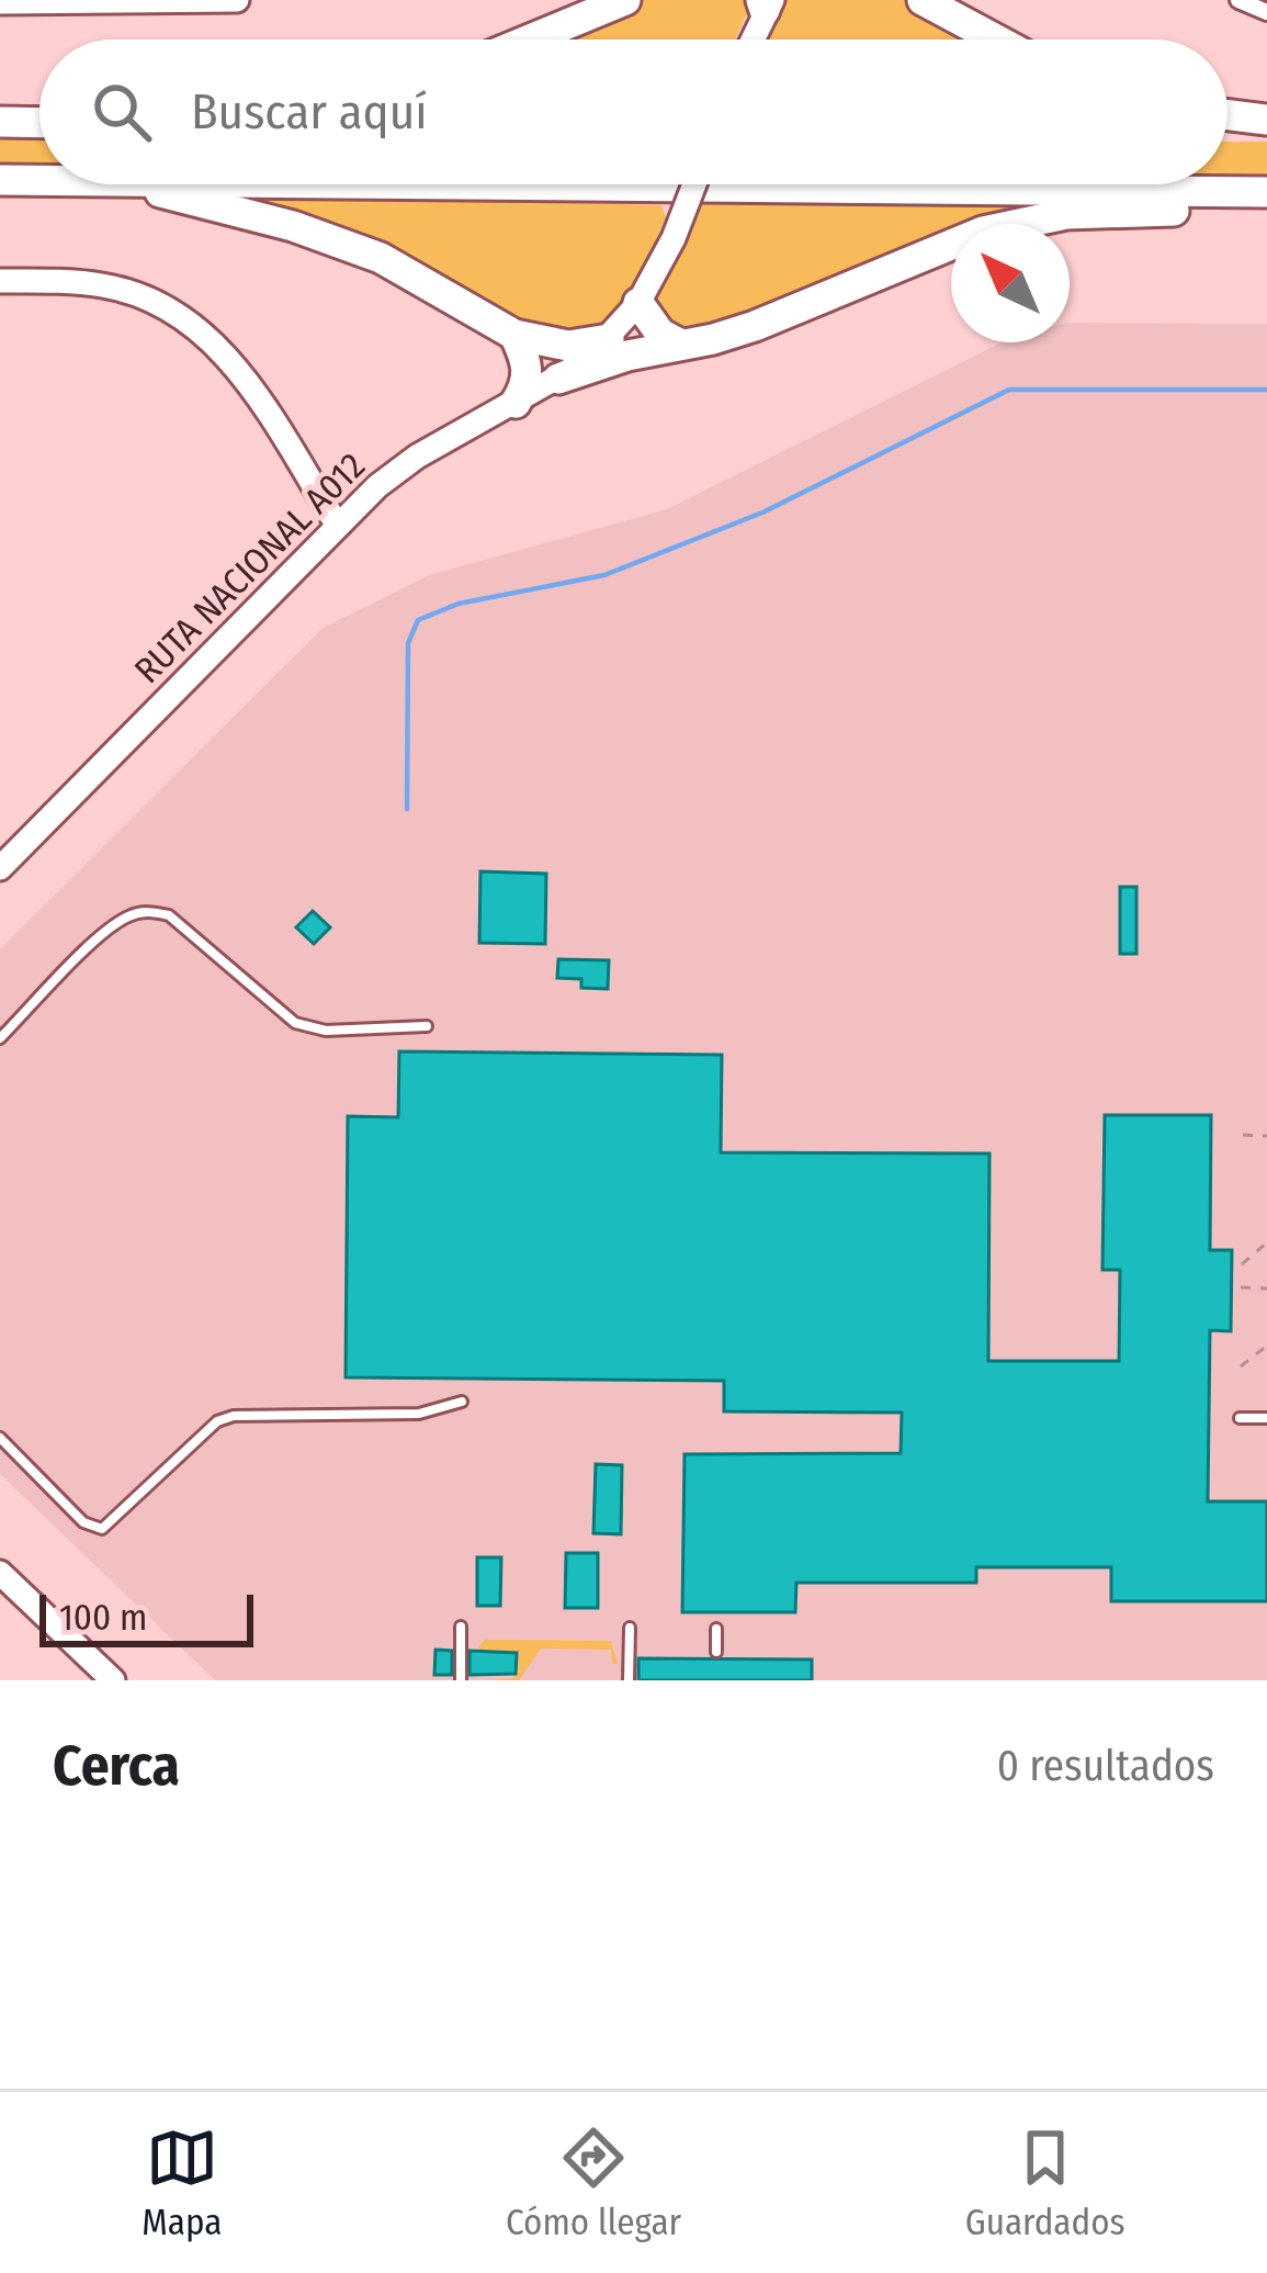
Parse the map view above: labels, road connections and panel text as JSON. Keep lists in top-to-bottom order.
{
  "streets": {
    "main road": ["RUTA NACIONAL A012"]
  },
  "scale_bar": "100 m",
  "north": "top left",
  "page": {
    "search": "Buscar aquí",
    "scale": "100 m",
    "heading": ["Cerca", "0 resultados"],
    "nav": ["Mapa", "Cómo llegar", "Guardados"]
  }
}
